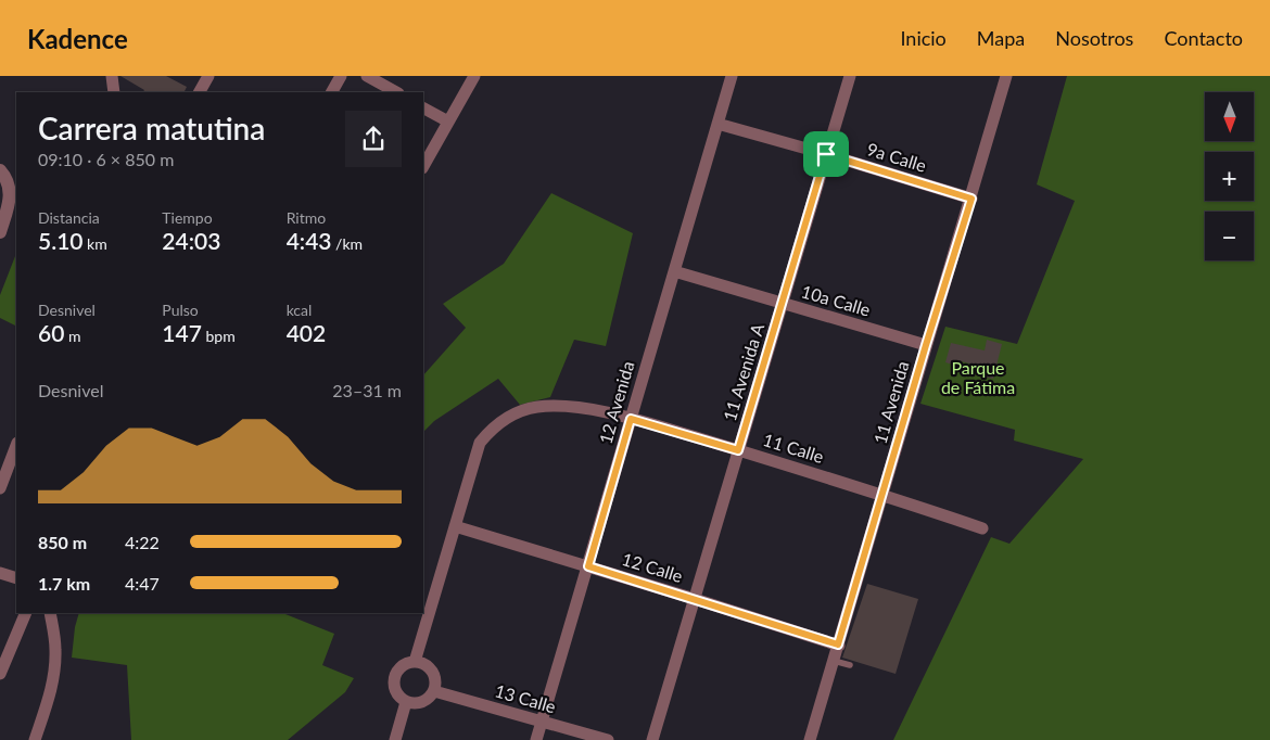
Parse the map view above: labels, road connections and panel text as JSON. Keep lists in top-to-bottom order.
{
  "streets": {
    "street": [
      "9a Calle",
      "10a Calle",
      "11 Avenida A",
      "12 Avenida",
      "11 Avenida",
      "11 Calle",
      "12 Calle",
      "13 Calle"
    ]
  },
  "crossings": [
    ["9a Calle", "11 Avenida A"],
    ["9a Calle", "12 Avenida"],
    ["9a Calle", "11 Avenida"],
    ["10a Calle", "11 Avenida A"],
    ["10a Calle", "12 Avenida"],
    ["10a Calle", "11 Avenida"],
    ["11 Avenida A", "11 Calle"],
    ["11 Avenida A", "12 Calle"],
    ["12 Avenida", "11 Calle"],
    ["12 Avenida", "12 Calle"],
    ["12 Avenida", "13 Calle"],
    ["11 Avenida", "11 Calle"],
    ["11 Avenida", "12 Calle"],
    ["11 Calle", "12 Calle"],
    ["11 Calle", "13 Calle"]
  ],
  "parks": ["Parque de Fátima"],
  "north": "bottom",
  "page": {
    "header": "Kadence",
    "nav": [
      "Inicio",
      "Mapa",
      "Nosotros",
      "Contacto"
    ],
    "map_buttons": ["+", "−"],
    "heading": ["Carrera matutina", "09:10 · 6 × 850 m"],
    "stats": [
      ["Distancia", "5.10 km"],
      ["Tiempo", "24:03"],
      ["Ritmo", "4:43 /km"],
      ["Desnivel", "60 m"],
      ["Pulso", "147 bpm"],
      ["kcal", "402"]
    ],
    "chart": ["Desnivel", "23–31 m"],
    "list": [
      {
        "name": "850 m",
        "note": "4:22"
      },
      {
        "name": "1.7 km",
        "note": "4:47"
      }
    ]
  }
}
